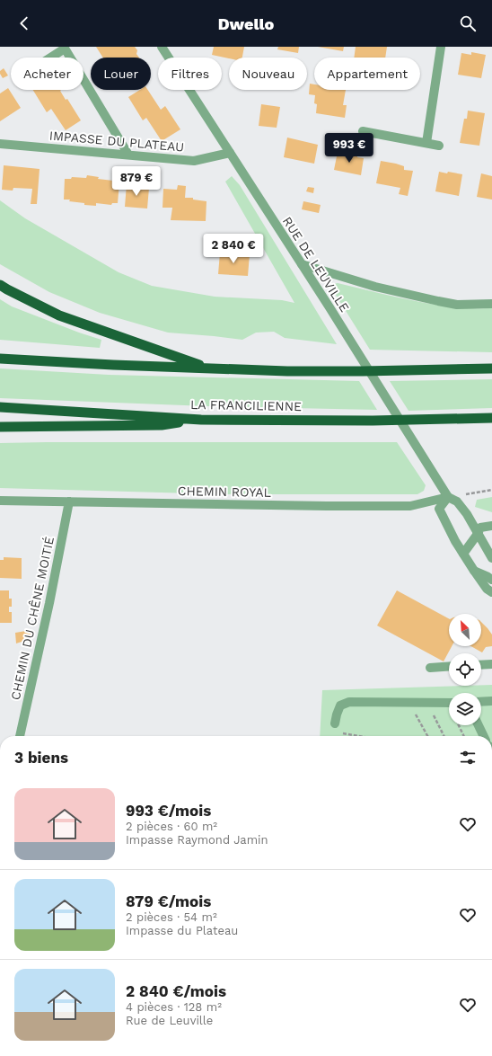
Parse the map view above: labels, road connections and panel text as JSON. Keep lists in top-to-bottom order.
{
  "streets": {
    "highway": ["LA FRANCILIENNE"],
    "street": [
      "IMPASSE DU PLATEAU",
      "RUE DE LEUVILLE",
      "CHEMIN ROYAL",
      "CHEMIN DU CHÊNE MOITIÉ"
    ]
  },
  "crossings": [
    ["IMPASSE DU PLATEAU", "RUE DE LEUVILLE"],
    ["RUE DE LEUVILLE", "CHEMIN ROYAL"],
    ["CHEMIN ROYAL", "CHEMIN DU CHÊNE MOITIÉ"]
  ],
  "north": "top left",
  "page": {
    "header": "Dwello",
    "chip": [
      "Acheter",
      "Louer",
      "Filtres",
      "Nouveau",
      "Appartement"
    ],
    "price": ["993 €", "879 €", "2 840 €"],
    "heading": "3 biens",
    "list": [
      {
        "name": "993 €/mois",
        "note": "2 pièces · 60 m² · Impasse Raymond Jamin"
      },
      {
        "name": "879 €/mois",
        "note": "2 pièces · 54 m² · Impasse du Plateau"
      },
      {
        "name": "2 840 €/mois",
        "note": "4 pièces · 128 m² · Rue de Leuville"
      }
    ]
  }
}
